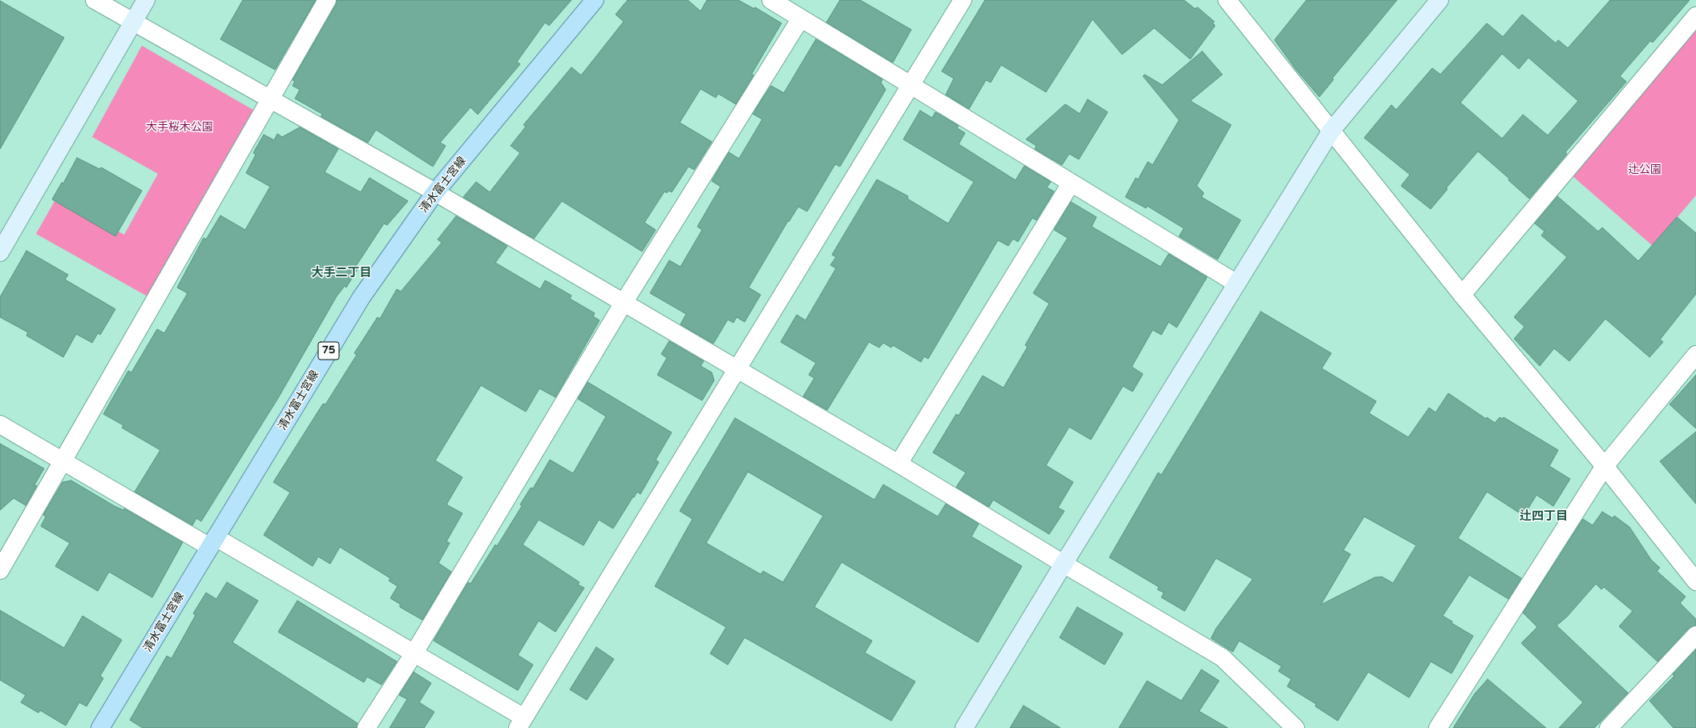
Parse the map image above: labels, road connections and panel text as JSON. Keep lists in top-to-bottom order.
{
  "streets": {
    "main road": ["清水富士宮線", "75"]
  },
  "districts": ["大手二丁目", "辻四丁目"],
  "parks": ["大手桜木公園", "辻公園"]
}
